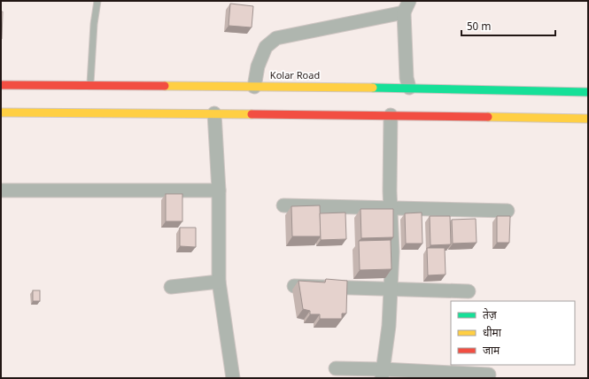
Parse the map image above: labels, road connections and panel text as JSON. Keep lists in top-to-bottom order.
{
  "streets": {
    "main road": ["Kolar Road"]
  },
  "legend": ["तेज़", "धीमा", "जाम"],
  "scale_bar": "50 m"
}
